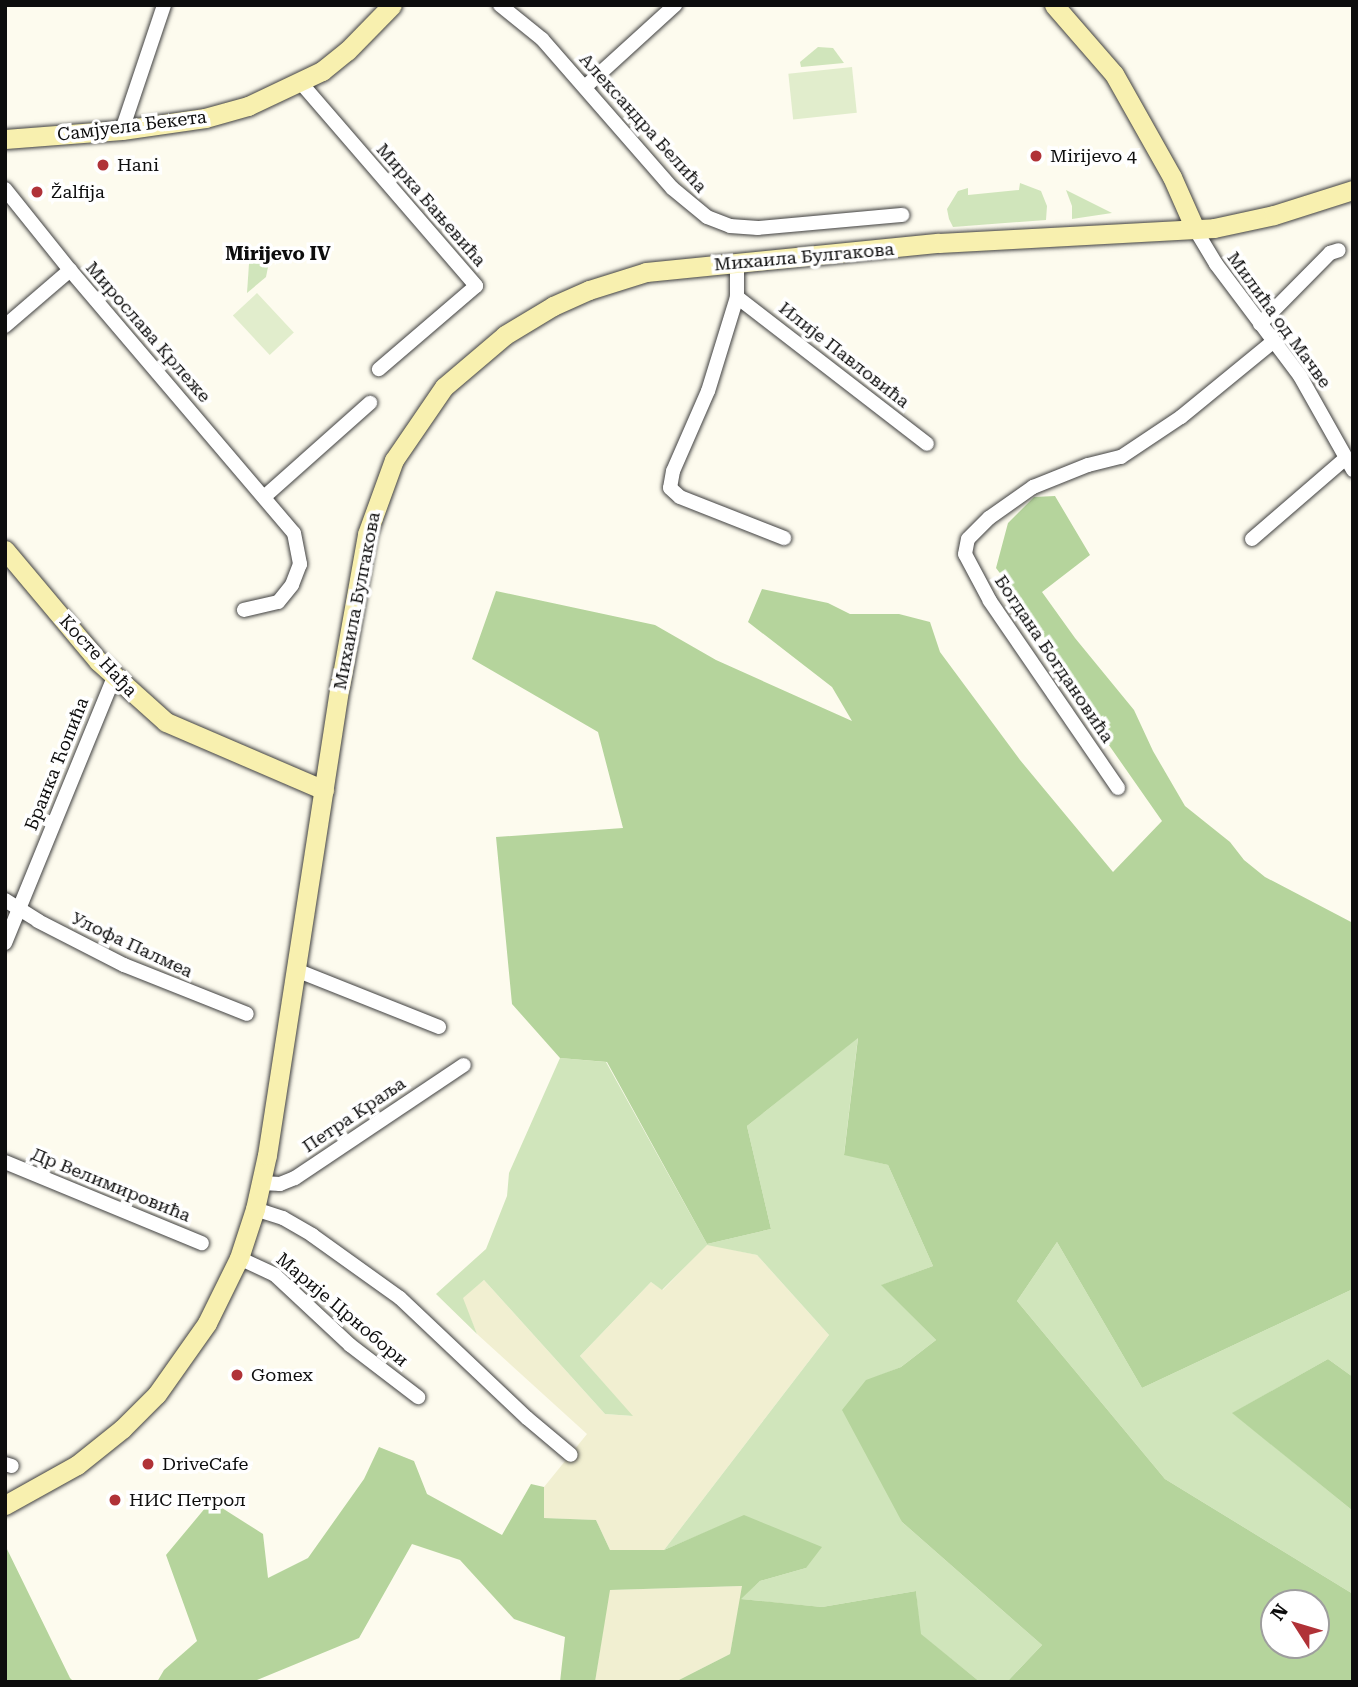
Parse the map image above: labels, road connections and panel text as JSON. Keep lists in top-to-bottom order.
{
  "streets": {
    "street": [
      "Александра Белића",
      "Самјуела Бекета",
      "Мирка Бањевића",
      "Михаила Булгакова",
      "Милића од Мачве",
      "Мирослава Крлеже",
      "Илије Павловића",
      "Косте Нађа",
      "Богдана Богдановића",
      "Бранка Ћопића",
      "Улофа Палмеа",
      "Петра Краља",
      "Др Велимировића",
      "Марије Црнобори"
    ]
  },
  "crossings": [
    ["Самјуела Бекета", "Мирка Бањевића"],
    ["Михаила Булгакова", "Милића од Мачве"],
    ["Михаила Булгакова", "Косте Нађа"],
    ["Михаила Булгакова", "Петра Краља"],
    ["Михаила Булгакова", "Марије Црнобори"],
    ["Милића од Мачве", "Богдана Богдановића"],
    ["Косте Нађа", "Бранка Ћопића"],
    ["Бранка Ћопића", "Улофа Палмеа"]
  ],
  "districts": ["Mirijevo IV"],
  "places": [
    "Mirijevo 4",
    "Hani",
    "Žalfija",
    "Gomex",
    "DriveCafe",
    "НИС Петрол"
  ],
  "north": "top left"
}
